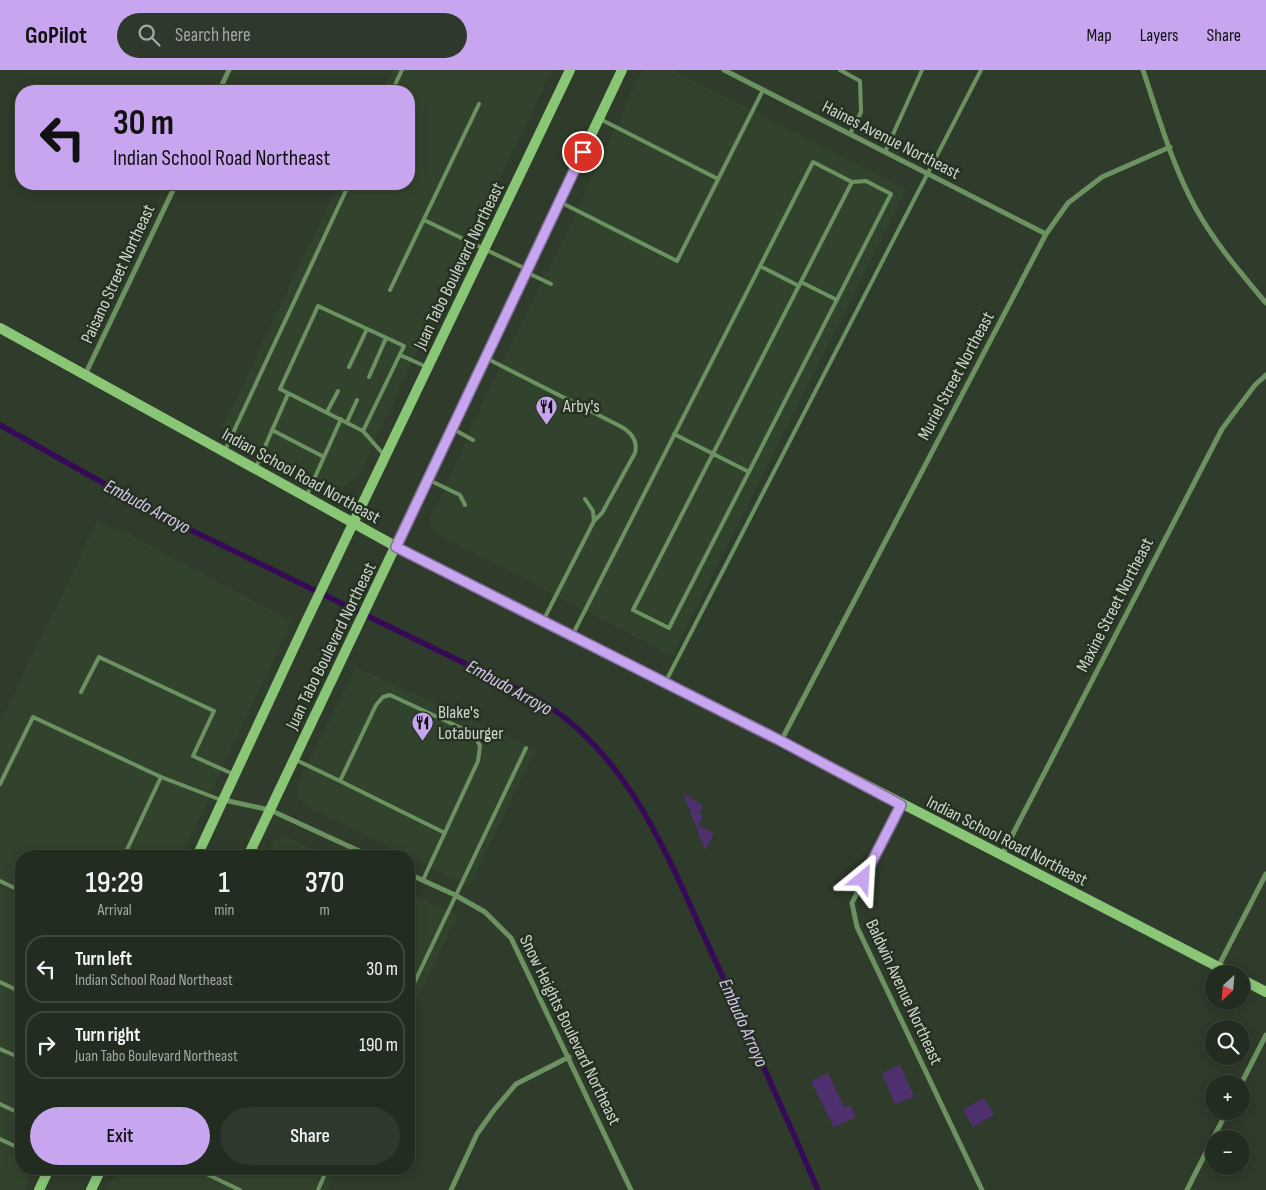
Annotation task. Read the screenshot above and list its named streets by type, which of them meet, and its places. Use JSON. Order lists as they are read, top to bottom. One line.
{"streets":{"main road":["Juan Tabo Boulevard Northeast","Indian School Road Northeast"],"street":["Haines Avenue Northeast","Paisano Street Northeast","Muriel Street Northeast","Maxine Street Northeast","Baldwin Avenue Northeast","Snow Heights Boulevard Northeast"]},"crossings":[["Haines Avenue Northeast","Muriel Street Northeast"],["Juan Tabo Boulevard Northeast","Indian School Road Northeast"],["Paisano Street Northeast","Indian School Road Northeast"],["Muriel Street Northeast","Indian School Road Northeast"],["Indian School Road Northeast","Maxine Street Northeast"],["Indian School Road Northeast","Baldwin Avenue Northeast"]],"water":["Embudo Arroyo"],"places":{"restaurant":["Arby's","Blake's Lotaburger"]},"north":"bottom left","page":{"header":"GoPilot","search":"Search here","nav":["Map","Layers","Share"],"turn":["30 m","Indian School Road Northeast"],"eta":["19:29","Arrival","1","min","370","m"],"list":[{"name":"Turn left","note":"Indian School Road Northeast","value":"30 m"},{"name":"Turn right","note":"Juan Tabo Boulevard Northeast","value":"190 m"}],"map_buttons":["+","−"],"buttons":["Exit","Share"]}}
